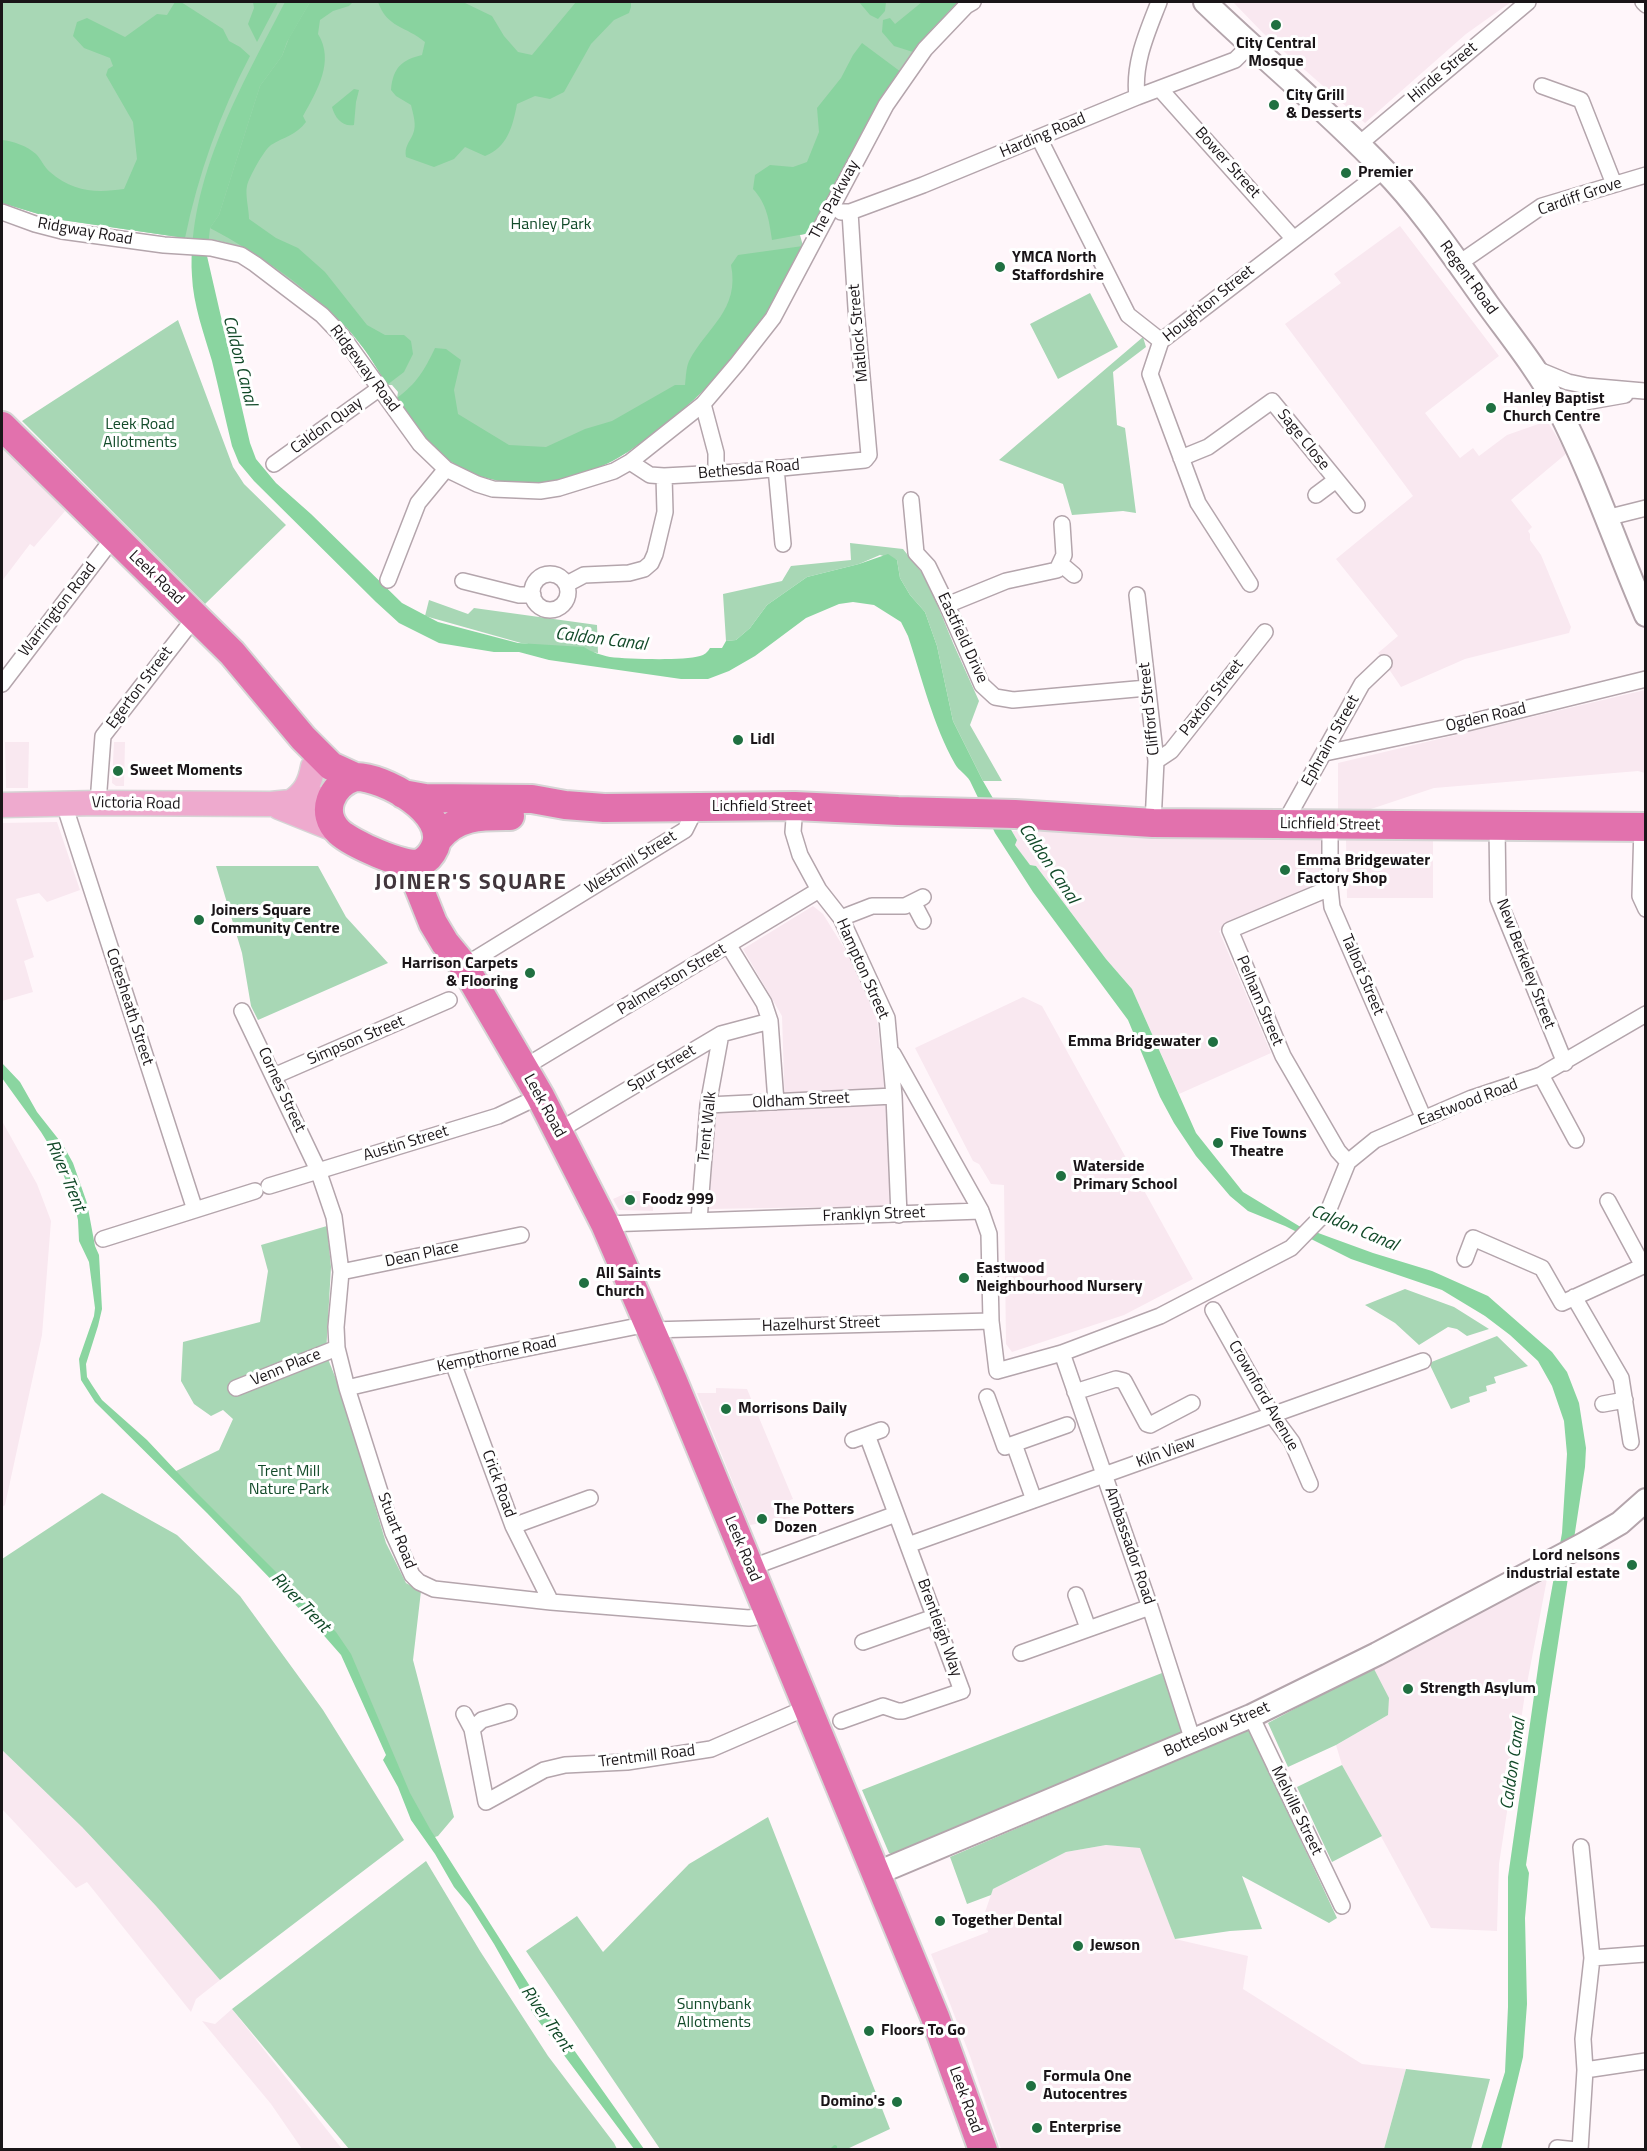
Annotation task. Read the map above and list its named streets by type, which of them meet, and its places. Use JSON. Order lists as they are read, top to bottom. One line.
{"streets":{"highway":["Leek Road","Lichfield Street"],"main road":["Victoria Road"],"street":["Hinde Street","Harding Road","Bower Street","Cardiff Grove","The Parkway","Ridgway Road","Regent Road","Houghton Street","Matlock Street","Ridgeway Road","Caldon Quay","Sage Close","Bethesda Road","Warrington Road","Eastfield Drive","Egerton Street","Paxton Street","Clifford Street","Ogden Road","Ephraim Street","Westmill Street","New Berkeley Street","Hampton Street","Talbot Street","Palmerston Street","Pelham Street","Cotesheath Street","Simpson Street","Spur Street","Cornes Street","Oldham Street","Eastwood Road","Trent Walk","Austin Street","Franklyn Street","Dean Place","Hazelhurst Street","Kempthorne Road","Venn Place","Crownford Avenue","Kiln View","Crick Road","Stuart Road","Ambassador Road","Brentleigh Way","Botteslow Street","Trentmill Road","Melville Street"]},"crossings":[["Hinde Street","Regent Road"],["Harding Road","Bower Street"],["Harding Road","The Parkway"],["Harding Road","Regent Road"],["Harding Road","Matlock Street"],["Bower Street","Houghton Street"],["Cardiff Grove","Regent Road"],["The Parkway","Ridgeway Road"],["The Parkway","Bethesda Road"],["Ridgway Road","Ridgeway Road"],["Regent Road","Houghton Street"],["Houghton Street","Sage Close"],["Matlock Street","Bethesda Road"],["Ridgeway Road","Caldon Quay"],["Leek Road","Warrington Road"],["Leek Road","Egerton Street"],["Leek Road","Victoria Road"],["Leek Road","Lichfield Street"],["Leek Road","Westmill Street"],["Leek Road","Palmerston Street"],["Leek Road","Spur Street"],["Leek Road","Austin Street"],["Leek Road","Franklyn Street"],["Leek Road","Hazelhurst Street"],["Leek Road","Kempthorne Road"],["Leek Road","Stuart Road"],["Leek Road","Botteslow Street"],["Leek Road","Trentmill Road"],["Eastfield Drive","Clifford Street"],["Egerton Street","Victoria Road"],["Paxton Street","Clifford Street"],["Clifford Street","Lichfield Street"],["Ogden Road","Ephraim Street"],["Ephraim Street","Lichfield Street"],["Victoria Road","Cotesheath Street"],["Lichfield Street","Westmill Street"],["Lichfield Street","New Berkeley Street"],["Lichfield Street","Hampton Street"],["Lichfield Street","Talbot Street"],["New Berkeley Street","Eastwood Road"],["Hampton Street","Palmerston Street"],["Hampton Street","Oldham Street"],["Hampton Street","Franklyn Street"],["Talbot Street","Pelham Street"],["Talbot Street","Eastwood Road"],["Pelham Street","Eastwood Road"],["Cotesheath Street","Austin Street"],["Simpson Street","Cornes Street"],["Spur Street","Trent Walk"],["Cornes Street","Austin Street"],["Cornes Street","Stuart Road"],["Oldham Street","Trent Walk"],["Eastwood Road","Ambassador Road"],["Trent Walk","Franklyn Street"],["Austin Street","Stuart Road"],["Dean Place","Stuart Road"],["Hazelhurst Street","Kempthorne Road"],["Kempthorne Road","Crick Road"],["Kempthorne Road","Stuart Road"],["Venn Place","Stuart Road"],["Crownford Avenue","Kiln View"],["Kiln View","Ambassador Road"],["Kiln View","Brentleigh Way"],["Crick Road","Stuart Road"],["Ambassador Road","Botteslow Street"],["Botteslow Street","Melville Street"]],"districts":["JOINER'S SQUARE"],"water":["Caldon Canal","River Trent"],"parks":["Hanley Park","Leek Road Allotments","Trent Mill Nature Park","Sunnybank Allotments"],"places":["City Central Mosque","City Grill & Desserts","Premier","YMCA North Staffordshire","Hanley Baptist Church Centre","Lidl","Sweet Moments","Emma Bridgewater Factory Shop","Joiners Square Community Centre","Harrison Carpets & Flooring","Emma Bridgewater","Five Towns Theatre","Waterside Primary School","Foodz 999","Eastwood Neighbourhood Nursery","All Saints Church","Morrisons Daily","The Potters Dozen","Lord nelsons industrial estate","Strength Asylum","Together Dental","Jewson","Floors To Go","Formula One Autocentres","Domino's","Enterprise"]}
